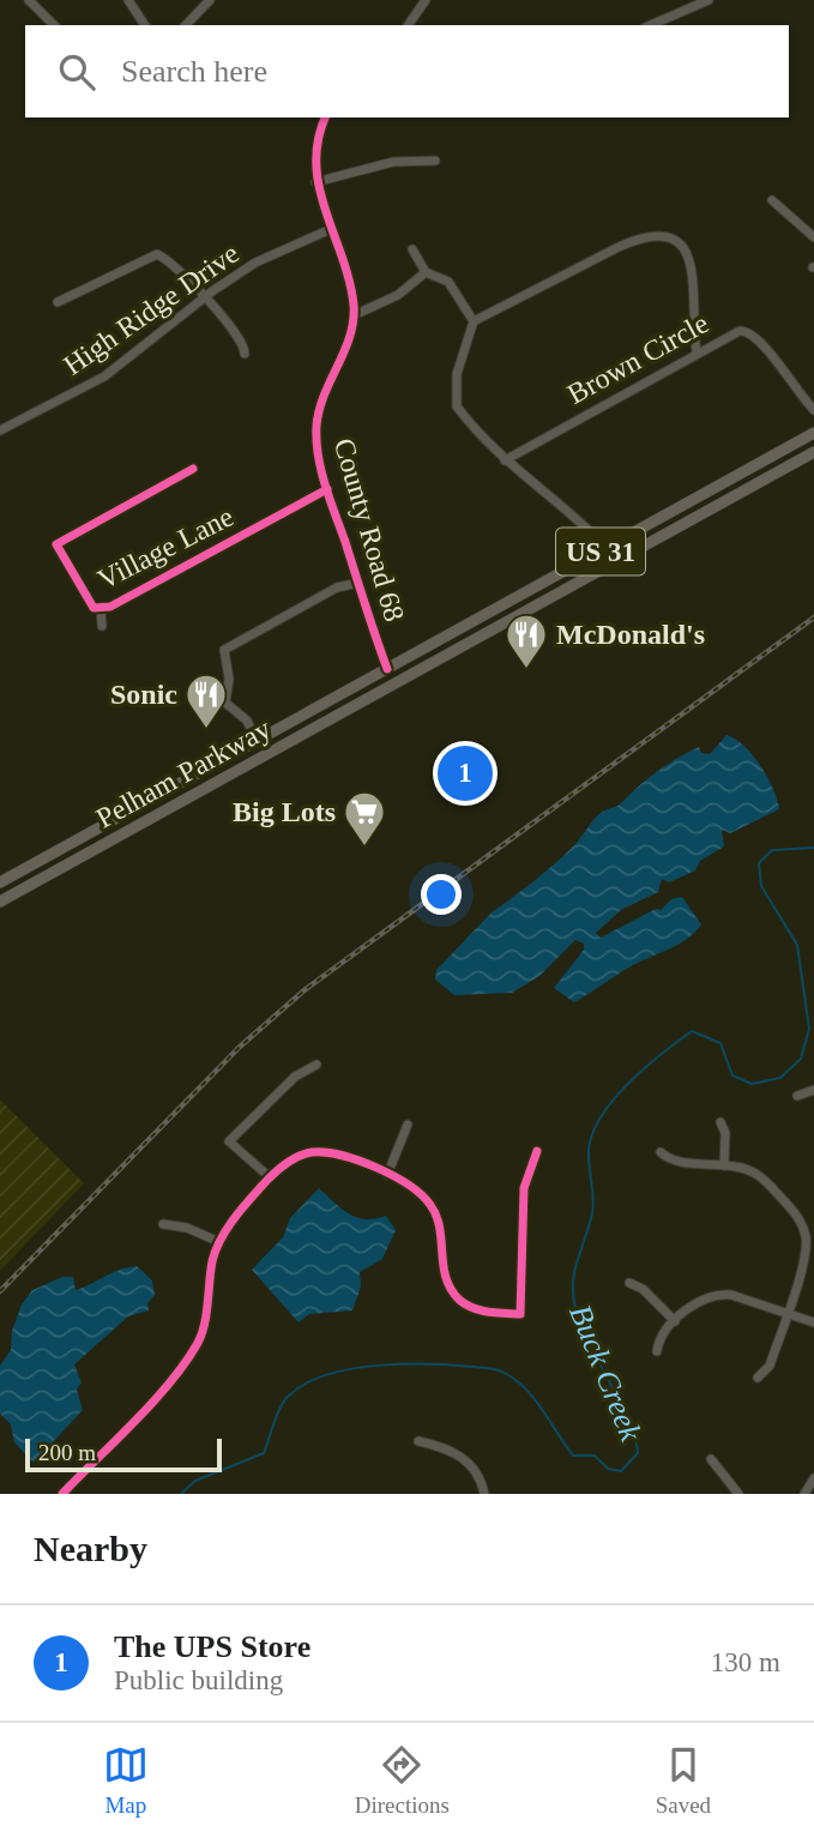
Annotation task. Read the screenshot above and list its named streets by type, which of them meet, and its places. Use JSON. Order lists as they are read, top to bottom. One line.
{"streets":{"main road":["US 31","Pelham Parkway"],"street":["High Ridge Drive","Brown Circle","County Road 68","Village Lane"]},"crossings":[["High Ridge Drive","County Road 68"],["County Road 68","Village Lane"],["County Road 68","US 31"],["County Road 68","Pelham Parkway"],["US 31","Pelham Parkway"]],"water":["Buck Creek"],"places":{"restaurant":["McDonald's","Sonic"],"supermarket":["Big Lots"]},"scale_bar":"200 m","page":{"search":"Search here","pins":"1","scale":"200 m","heading":"Nearby","list":[{"mark":"1","name":"The UPS Store","note":"Public building","value":"130 m"}],"nav":["Map","Directions","Saved"]}}
